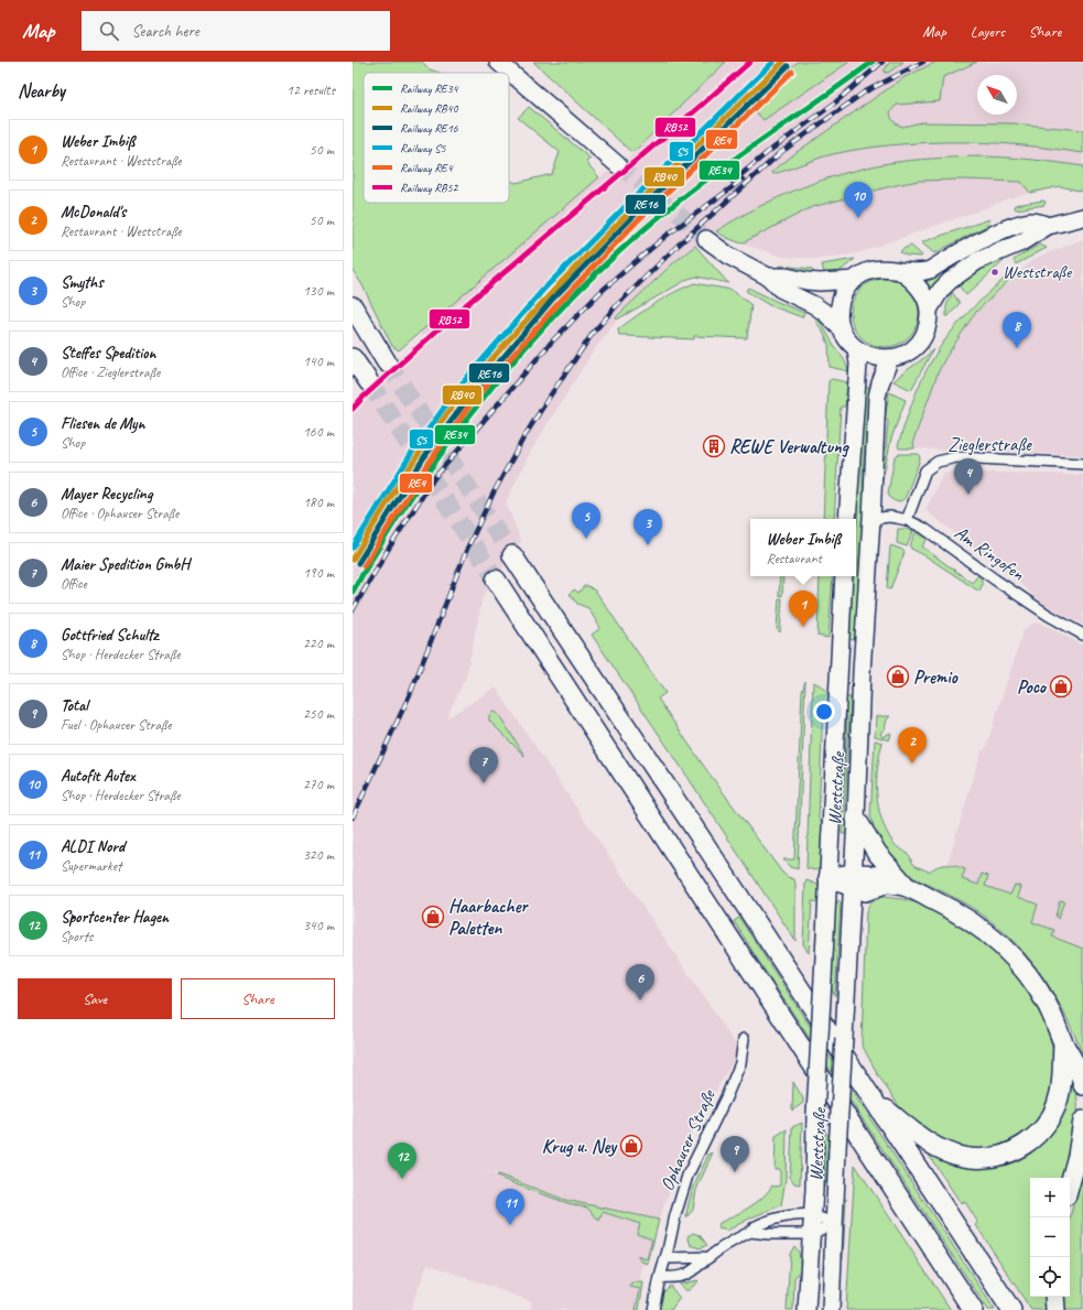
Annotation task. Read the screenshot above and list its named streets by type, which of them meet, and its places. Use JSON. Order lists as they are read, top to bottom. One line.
{"streets":{"main road":["Weststraße"],"street":["Zieglerstraße","Am Ringofen","Ophauser Straße"]},"crossings":[["Zieglerstraße","Am Ringofen"],["Am Ringofen","Weststraße"]],"places":{"other":["Weststraße"],"building":["REWE Verwaltung"],"shop":["Premio","Poco","Haarbacher Paletten","Krug u. Ney"]},"lines":["rail line RE34","rail line RB40","rail line S5","rail line RB52","rail line RE16","rail line RE4"],"legend":["Railway RE34","Railway RB40","Railway RE16","Railway S5","Railway RE4","Railway RB52"],"north":"top left","page":{"header":"Map","search":"Search here","nav":["Map","Layers","Share"],"heading":["Nearby","12 results"],"list":[{"mark":"1","name":"Weber Imbiß","note":"Restaurant · Weststraße","value":"50 m"},{"mark":"2","name":"McDonald's","note":"Restaurant · Weststraße","value":"50 m"},{"mark":"3","name":"Smyths","note":"Shop","value":"130 m"},{"mark":"4","name":"Steffes Spedition","note":"Office · Zieglerstraße","value":"140 m"},{"mark":"5","name":"Fliesen de Myn","note":"Shop","value":"160 m"},{"mark":"6","name":"Mayer Recycling","note":"Office · Ophauser Straße","value":"180 m"},{"mark":"7","name":"Maier Spedition GmbH","note":"Office","value":"190 m"},{"mark":"8","name":"Gottfried Schultz","note":"Shop · Herdecker Straße","value":"220 m"},{"mark":"9","name":"Total","note":"Fuel · Ophauser Straße","value":"250 m"},{"mark":"10","name":"Autofit Autex","note":"Shop · Herdecker Straße","value":"270 m"},{"mark":"11","name":"ALDI Nord","note":"Supermarket","value":"320 m"},{"mark":"12","name":"Sportcenter Hagen","note":"Sports","value":"340 m"}],"pins":["10","8","4","5","3","1","2","7","6","9","12","11"],"popup":["Weber Imbiß","Restaurant"],"buttons":["Save","Share"],"map_buttons":["+","−"]}}
